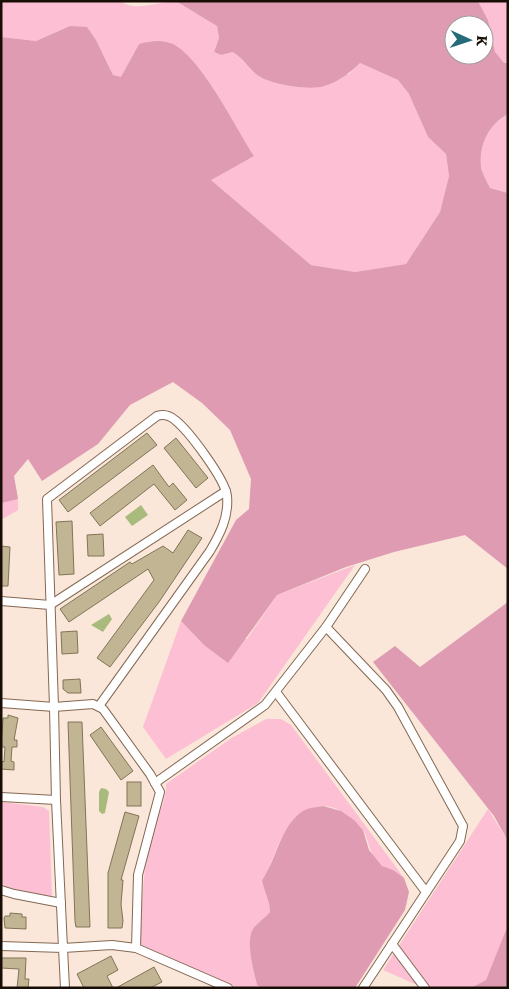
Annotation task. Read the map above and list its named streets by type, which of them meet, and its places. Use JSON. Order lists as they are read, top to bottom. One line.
{"north":"right"}
